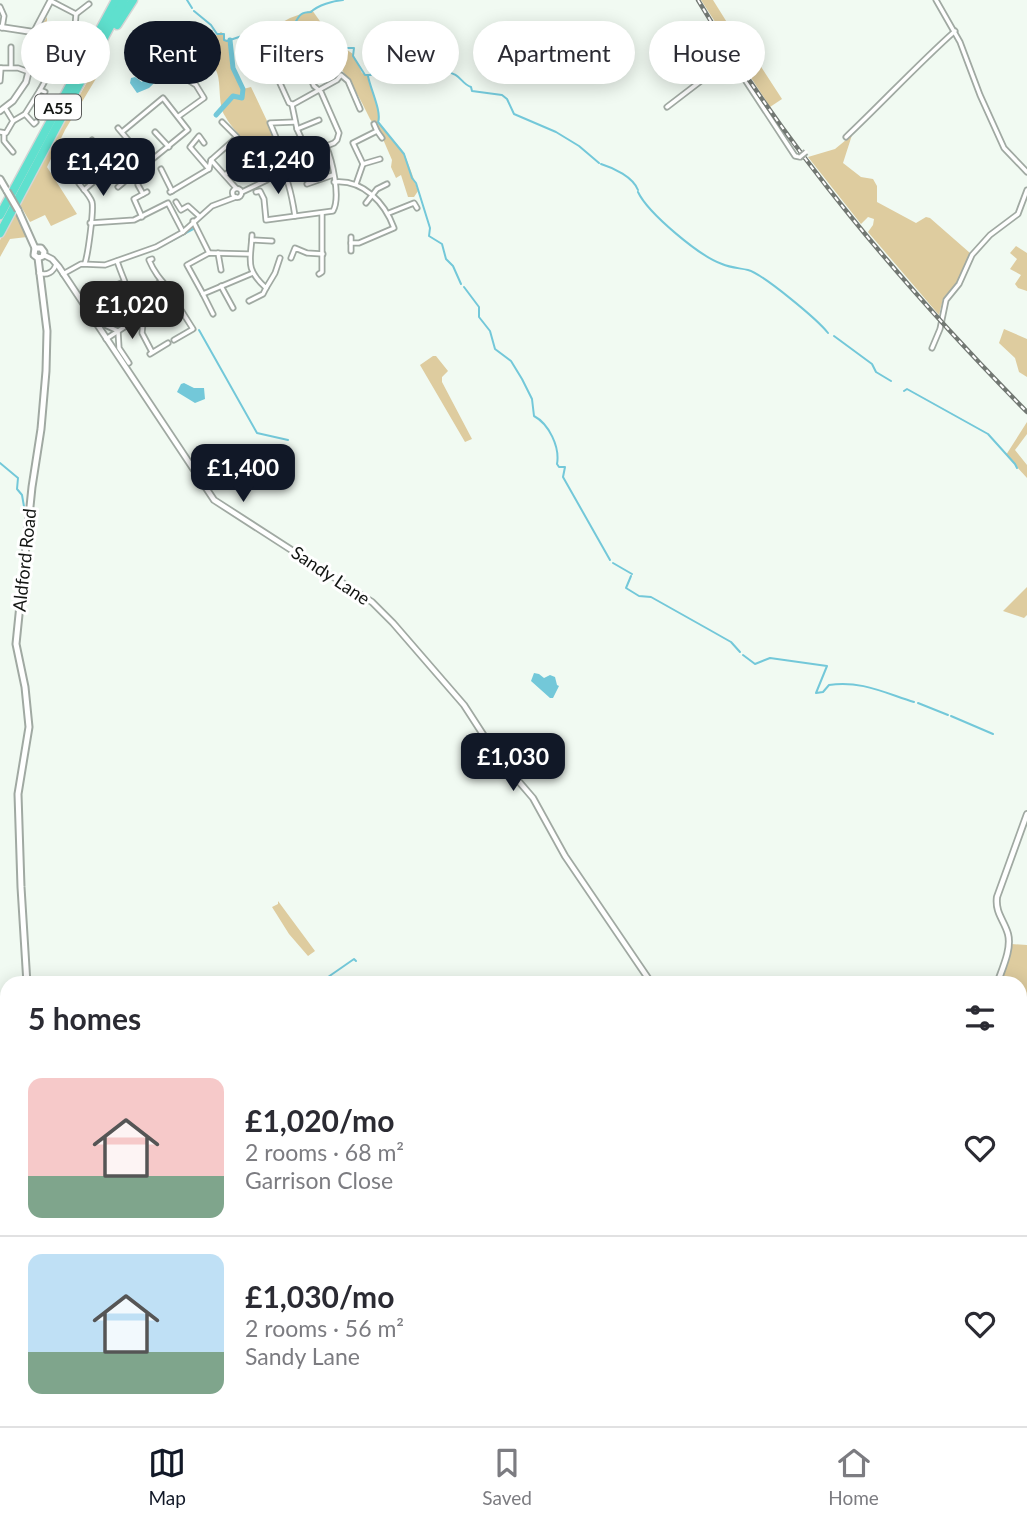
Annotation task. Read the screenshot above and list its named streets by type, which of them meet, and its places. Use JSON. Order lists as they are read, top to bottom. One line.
{"streets":{"highway":["A55"],"main road":["Aldford Road"],"street":["Sandy Lane"]},"crossings":[["Aldford Road","Sandy Lane"]],"page":{"chip":["Buy","Rent","Filters","New","Apartment","House"],"price":["£1,240","£1,420","£1,020","£1,400","£1,030"],"heading":"5 homes","list":[{"name":"£1,020/mo","note":"2 rooms · 68 m² · Garrison Close"},{"name":"£1,030/mo","note":"2 rooms · 56 m² · Sandy Lane"}],"tabs":["Map","Saved","Home"]}}
